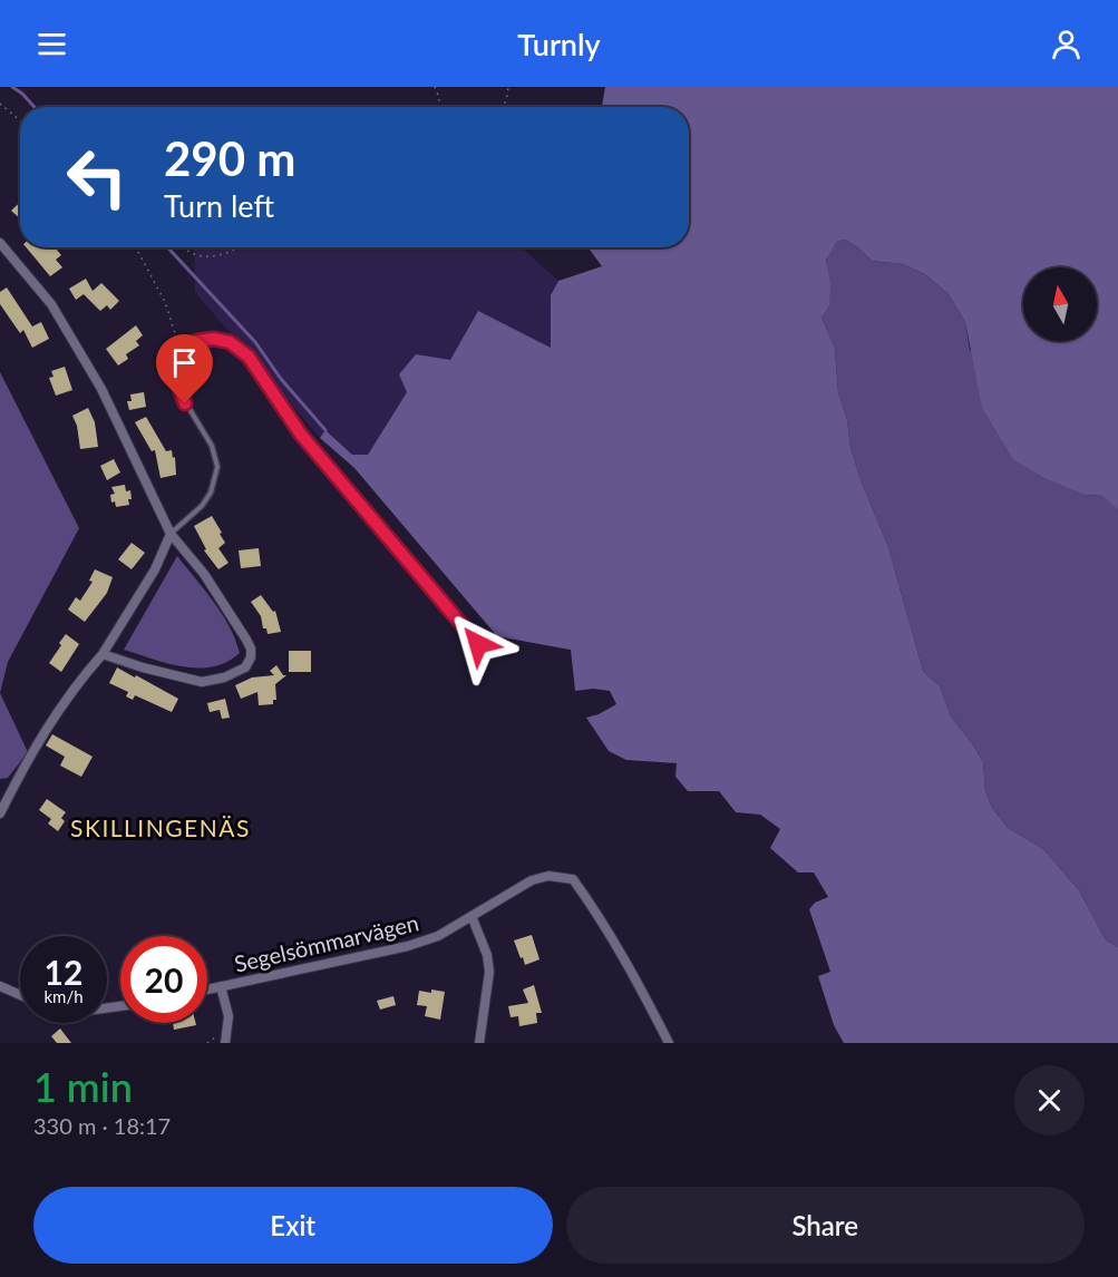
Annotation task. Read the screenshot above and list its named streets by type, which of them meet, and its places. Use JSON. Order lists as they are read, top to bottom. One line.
{"streets":{"street":["Segelsömmarvägen"]},"districts":["SKILLINGENÄS"],"north":"top","page":{"header":"Turnly","turn":["290 m","Turn left"],"speed":"12 km/h","limit":"20","heading":["1 min","330 m · 18:17"],"buttons":["Exit","Share"]}}
